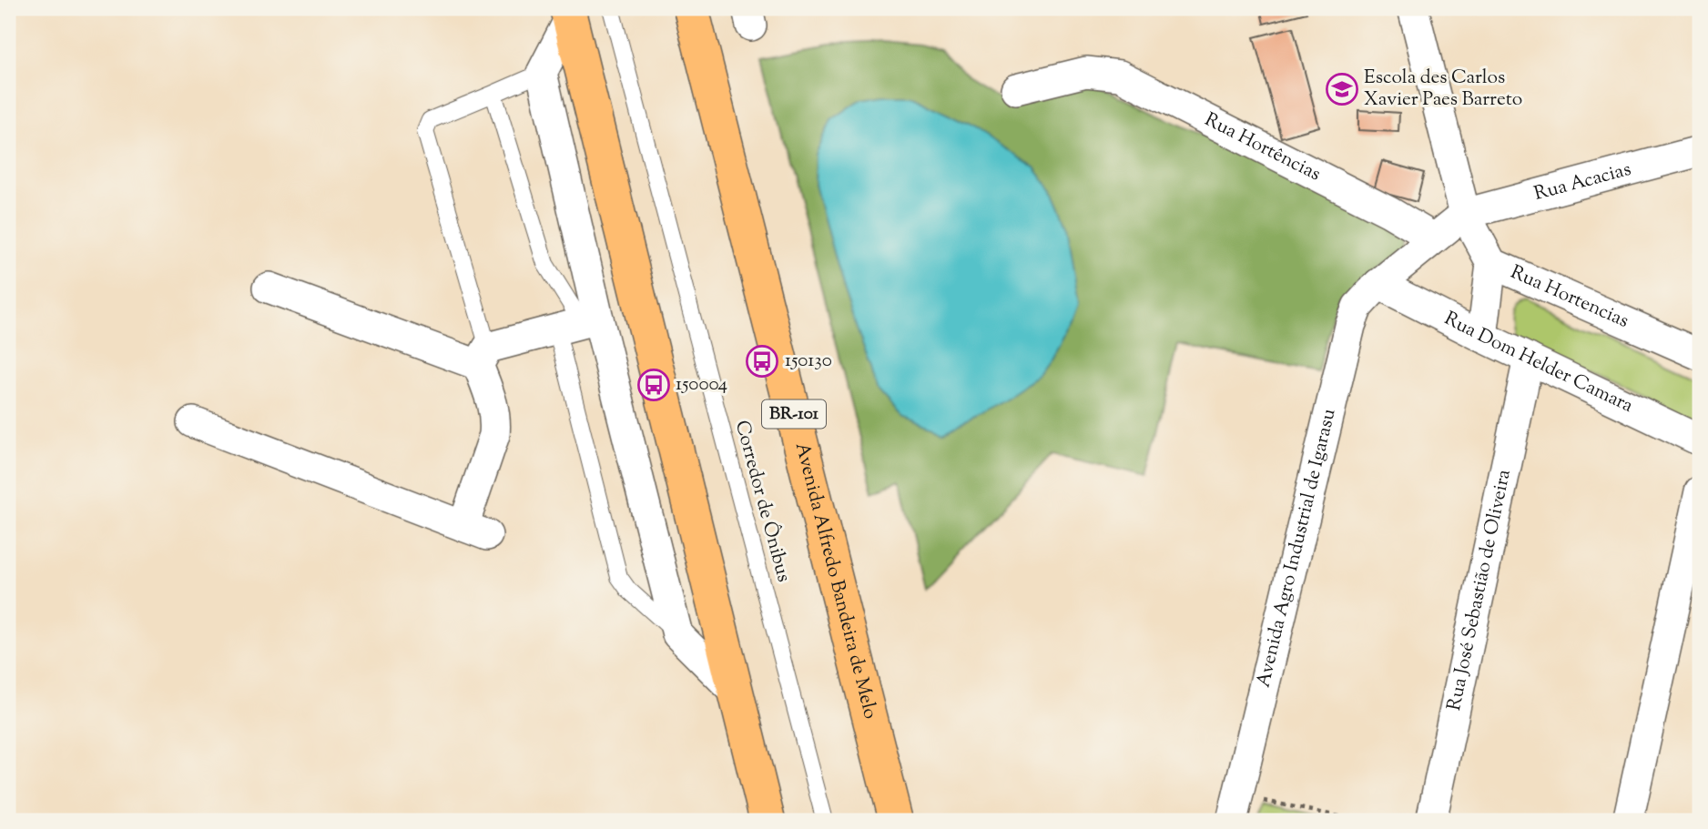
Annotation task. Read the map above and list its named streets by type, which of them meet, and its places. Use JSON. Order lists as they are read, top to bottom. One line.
{"streets":{"highway":["BR-101","Avenida Alfredo Bandeira de Melo"],"street":["Rua Hortências","Rua Acacias","Rua Hortencias","Rua Dom Helder Camara","Avenida Agro Industrial de Igarasu","Rua José Sebastião de Oliveira"],"lane":["Corredor de Ônibus"]},"crossings":[["Rua Hortências","Avenida Agro Industrial de Igarasu"],["Rua Acacias","Rua Hortencias"],["Rua Acacias","Avenida Agro Industrial de Igarasu"],["Rua Hortencias","Avenida Agro Industrial de Igarasu"],["Rua Dom Helder Camara","Avenida Agro Industrial de Igarasu"],["Rua Dom Helder Camara","Rua José Sebastião de Oliveira"]],"places":{"school or university":["Escola des Carlos Xavier Paes Barreto"],"bus stop":["150130","150004"]}}
